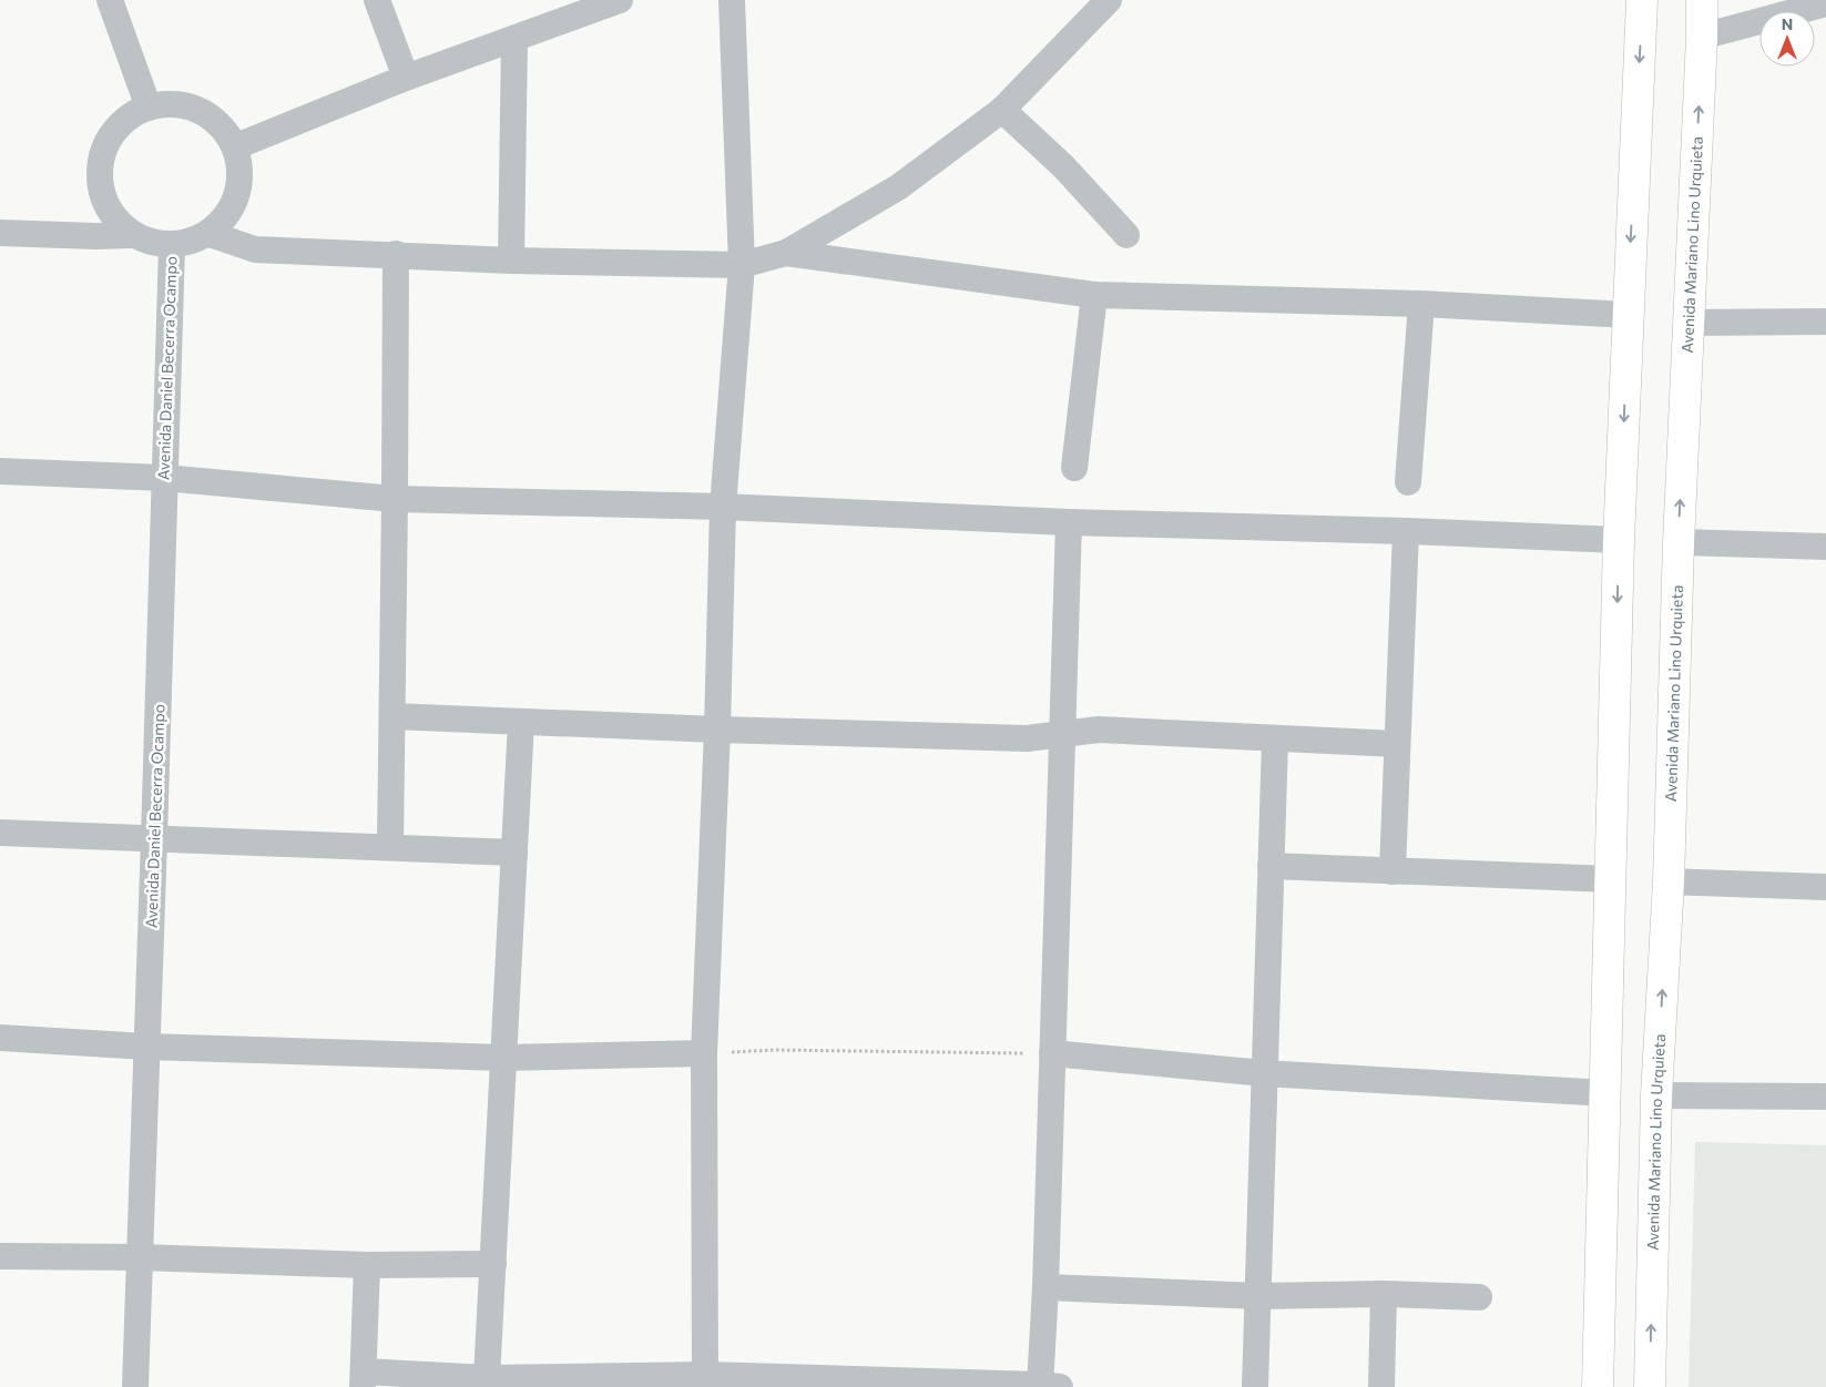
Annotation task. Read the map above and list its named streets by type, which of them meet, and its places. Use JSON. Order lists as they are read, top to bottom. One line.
{"streets":{"main road":["Avenida Mariano Lino Urquieta"],"street":["Avenida Daniel Becerra Ocampo"]},"north":"top"}
